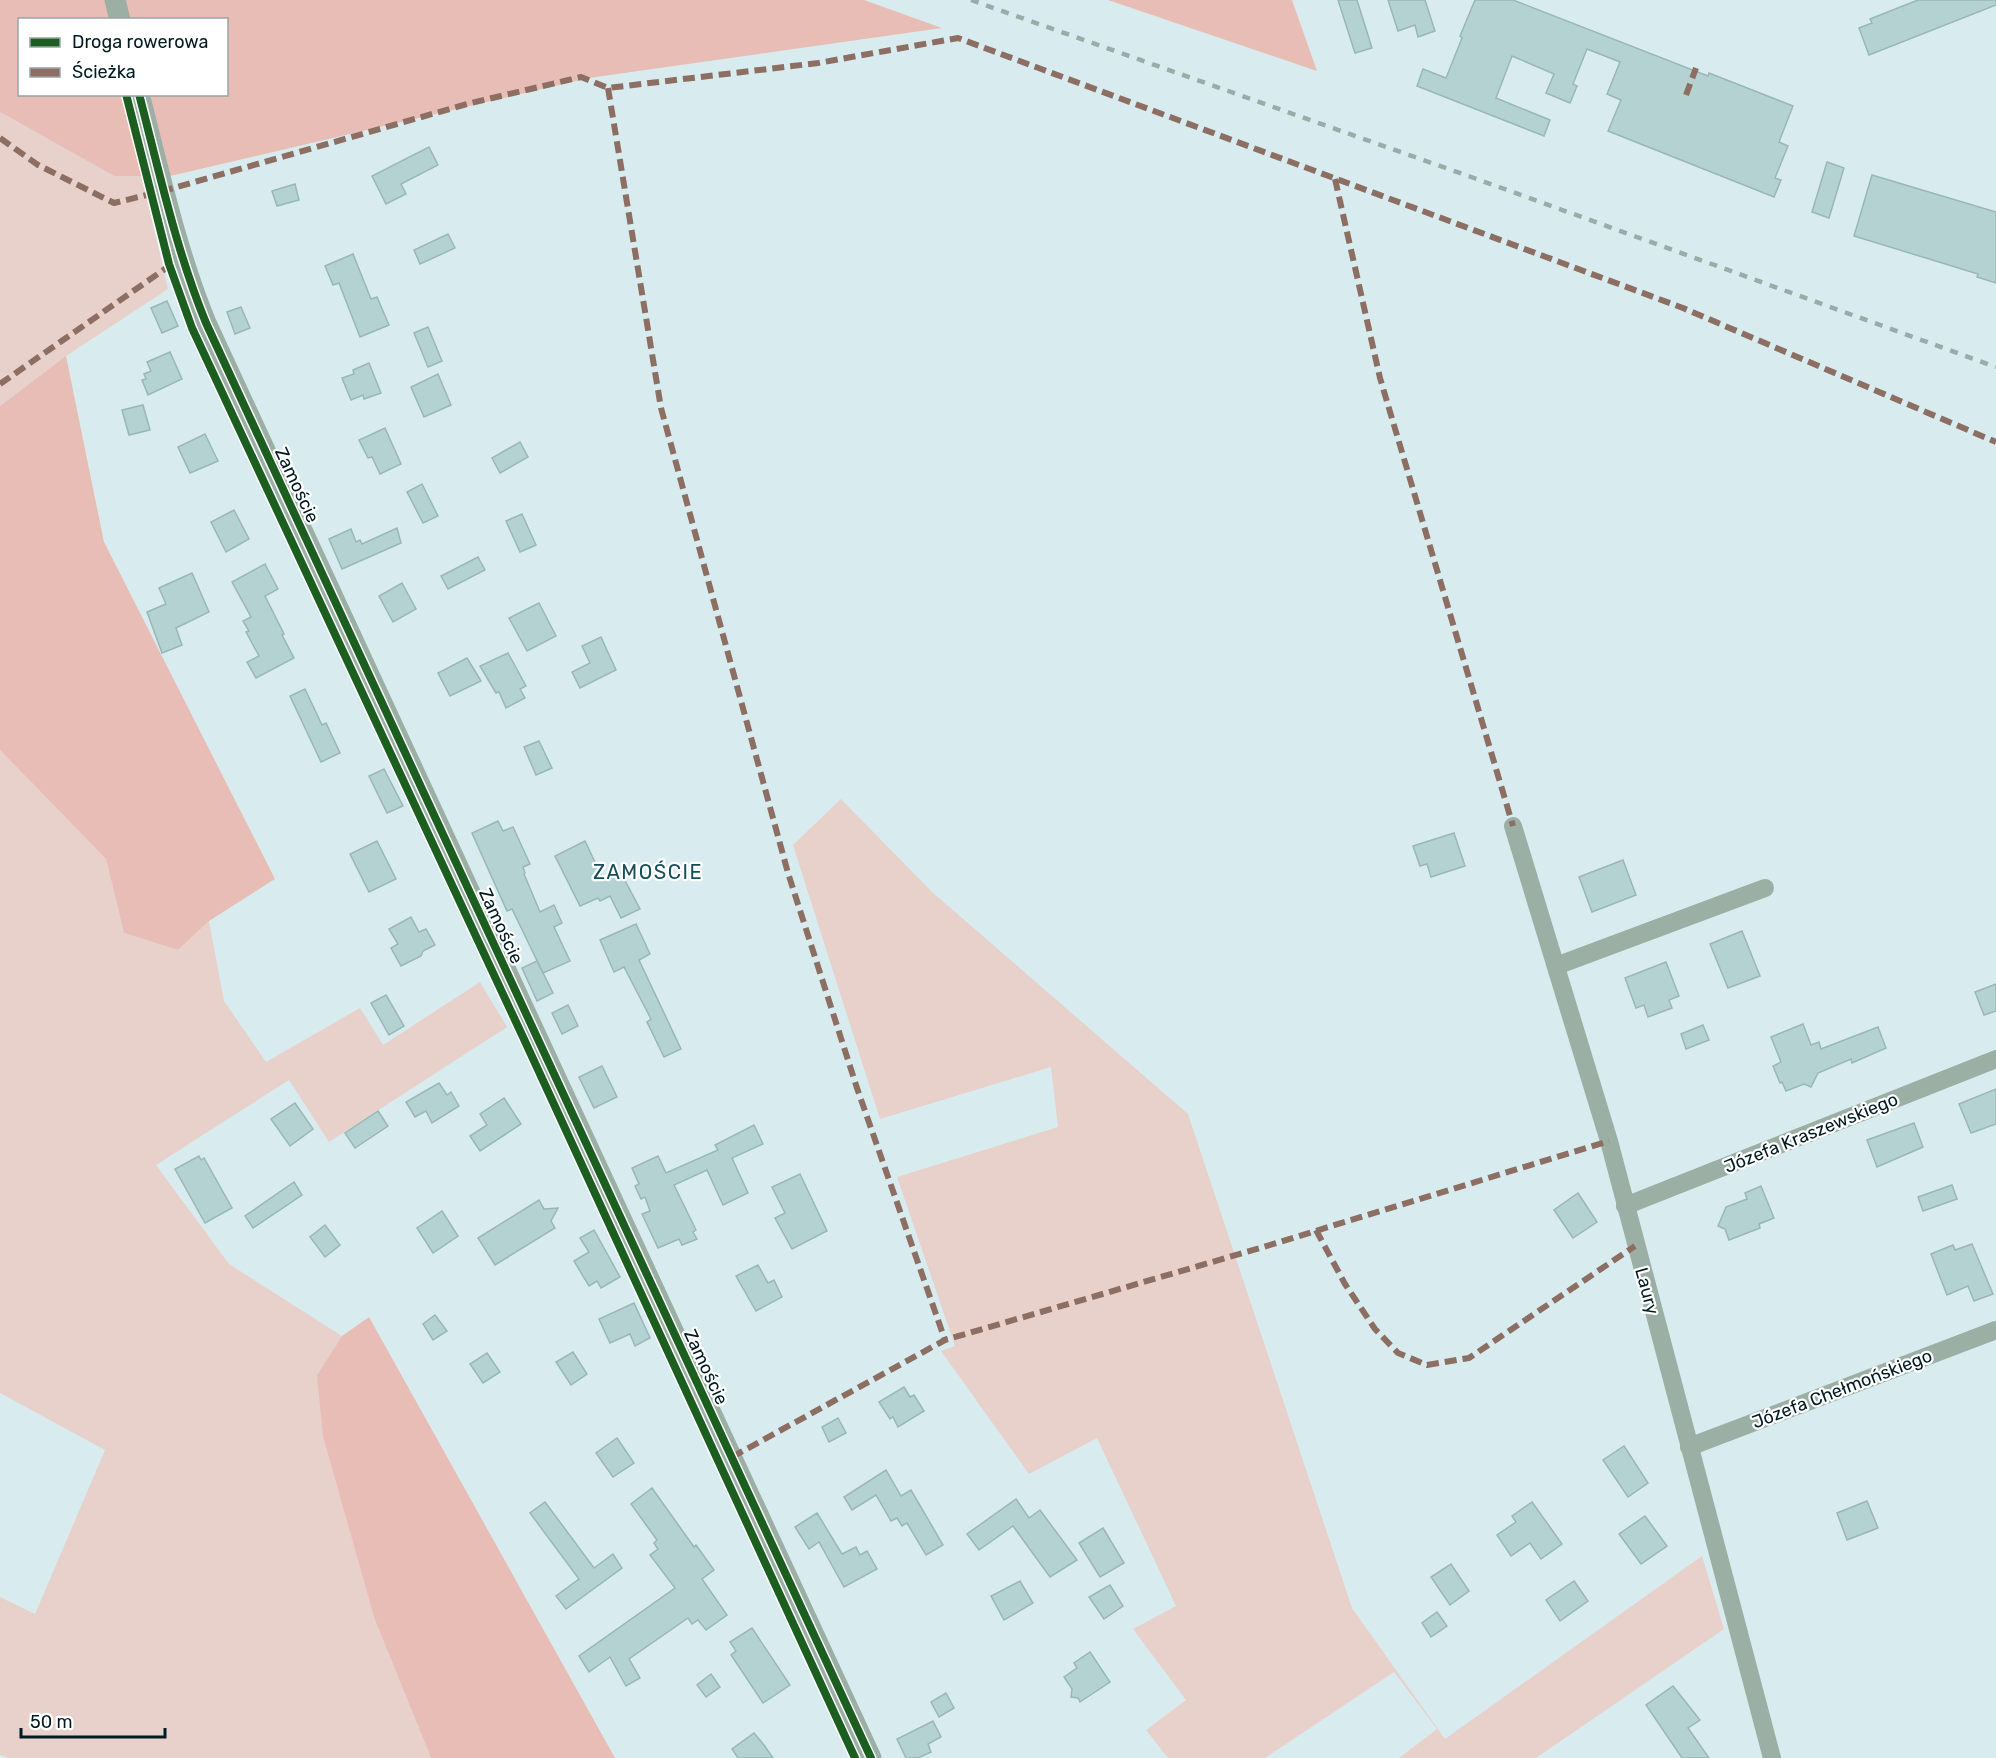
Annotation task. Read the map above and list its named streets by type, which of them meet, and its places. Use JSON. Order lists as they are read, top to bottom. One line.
{"streets":{"street":["Zamoście","Józefa Kraszewskiego","Laury","Józefa Chełmońskiego"]},"crossings":[["Józefa Kraszewskiego","Laury"],["Laury","Józefa Chełmońskiego"]],"districts":["ZAMOŚCIE"],"legend":["Droga rowerowa","Ścieżka"],"scale_bar":"50 m"}
